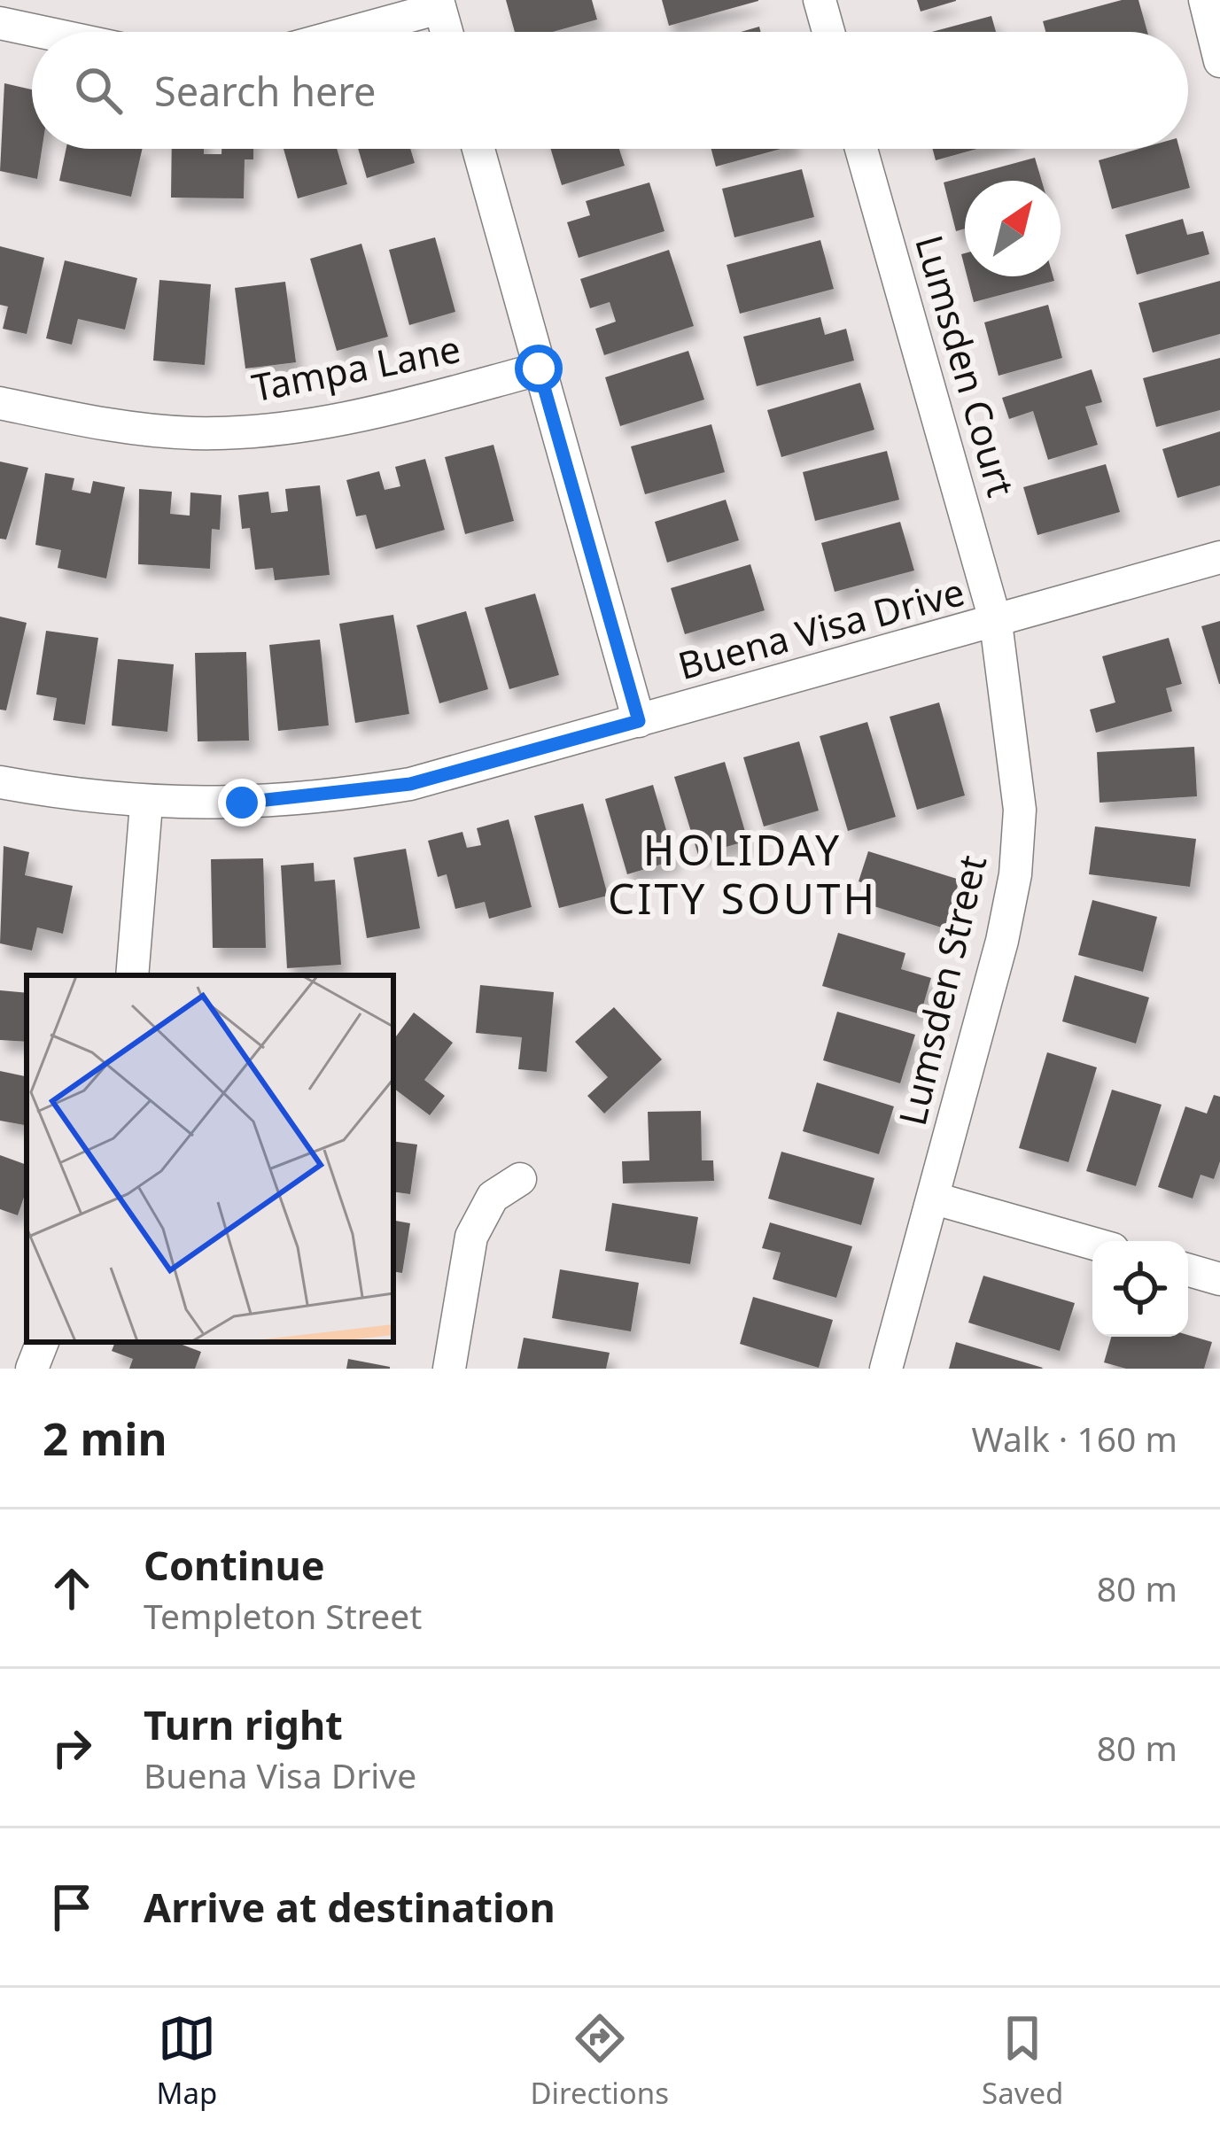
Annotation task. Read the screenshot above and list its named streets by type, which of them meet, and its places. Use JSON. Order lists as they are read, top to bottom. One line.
{"streets":{"street":["Lumsden Court","Tampa Lane","Buena Visa Drive","Lumsden Street"]},"crossings":[["Lumsden Court","Buena Visa Drive"],["Lumsden Court","Lumsden Street"],["Buena Visa Drive","Lumsden Street"]],"districts":["HOLIDAY CITY SOUTH"],"north":"top right","page":{"search":"Search here","heading":["2 min","Walk · 160 m"],"list":[["Continue","Templeton Street","80 m"],["Turn right","Buena Visa Drive","80 m"],"Arrive at destination"],"nav":["Map","Directions","Saved"]}}
